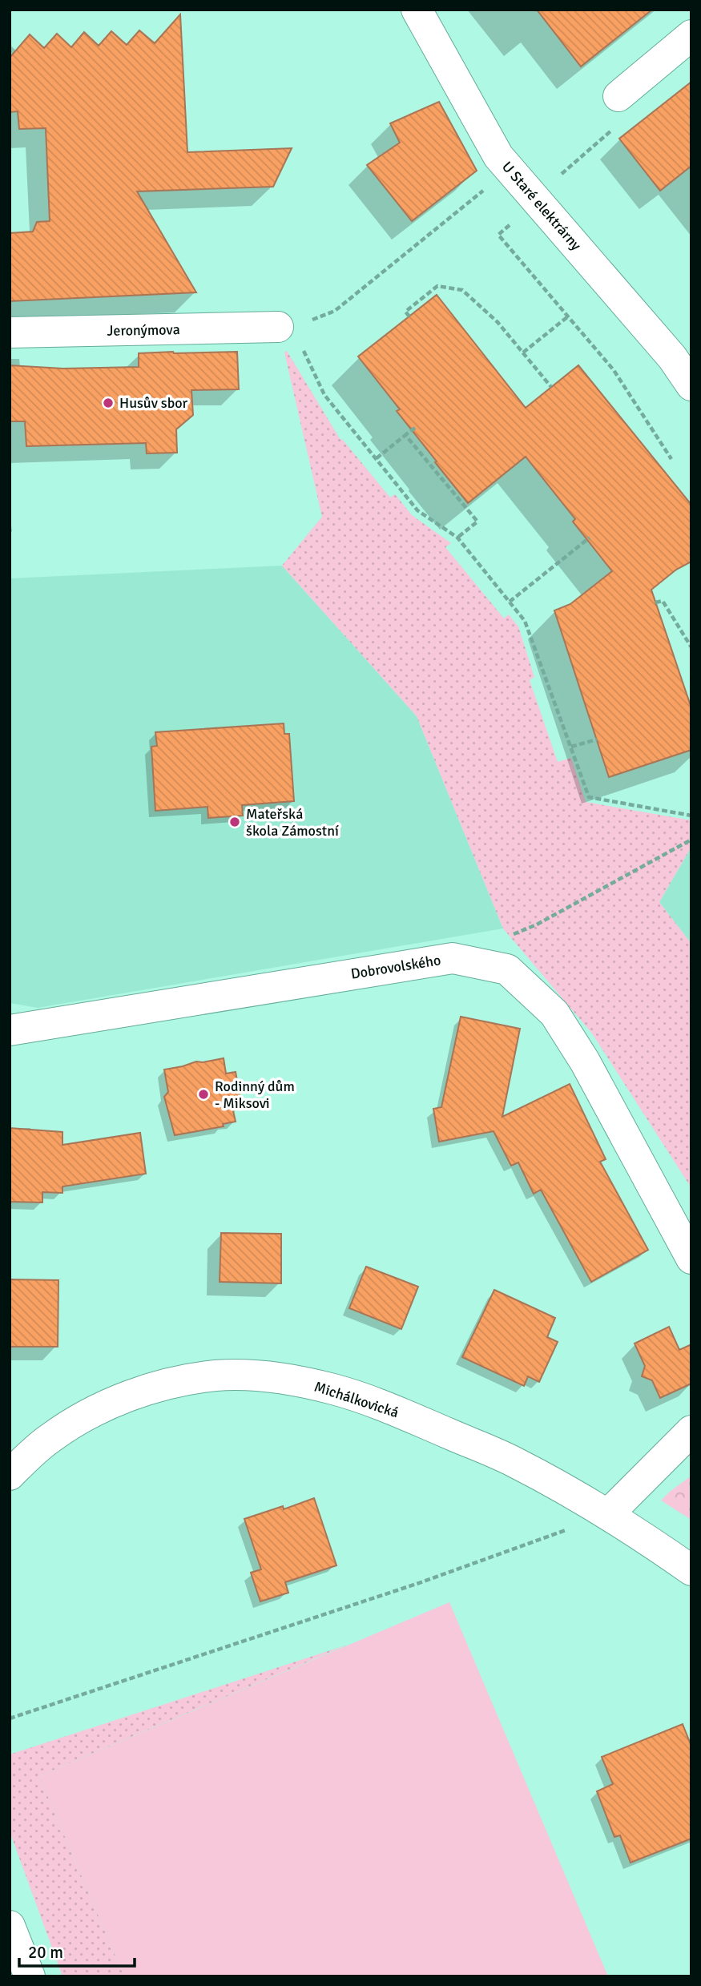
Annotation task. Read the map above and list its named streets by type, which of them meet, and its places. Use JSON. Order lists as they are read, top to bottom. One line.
{"streets":{"street":["U Staré elektrárny","Jeronýmova","Dobrovolského","Michálkovická"]},"places":["Husův sbor","Mateřská škola Zámostní","Rodinný dům - Miksovi"],"scale_bar":"20 m"}
